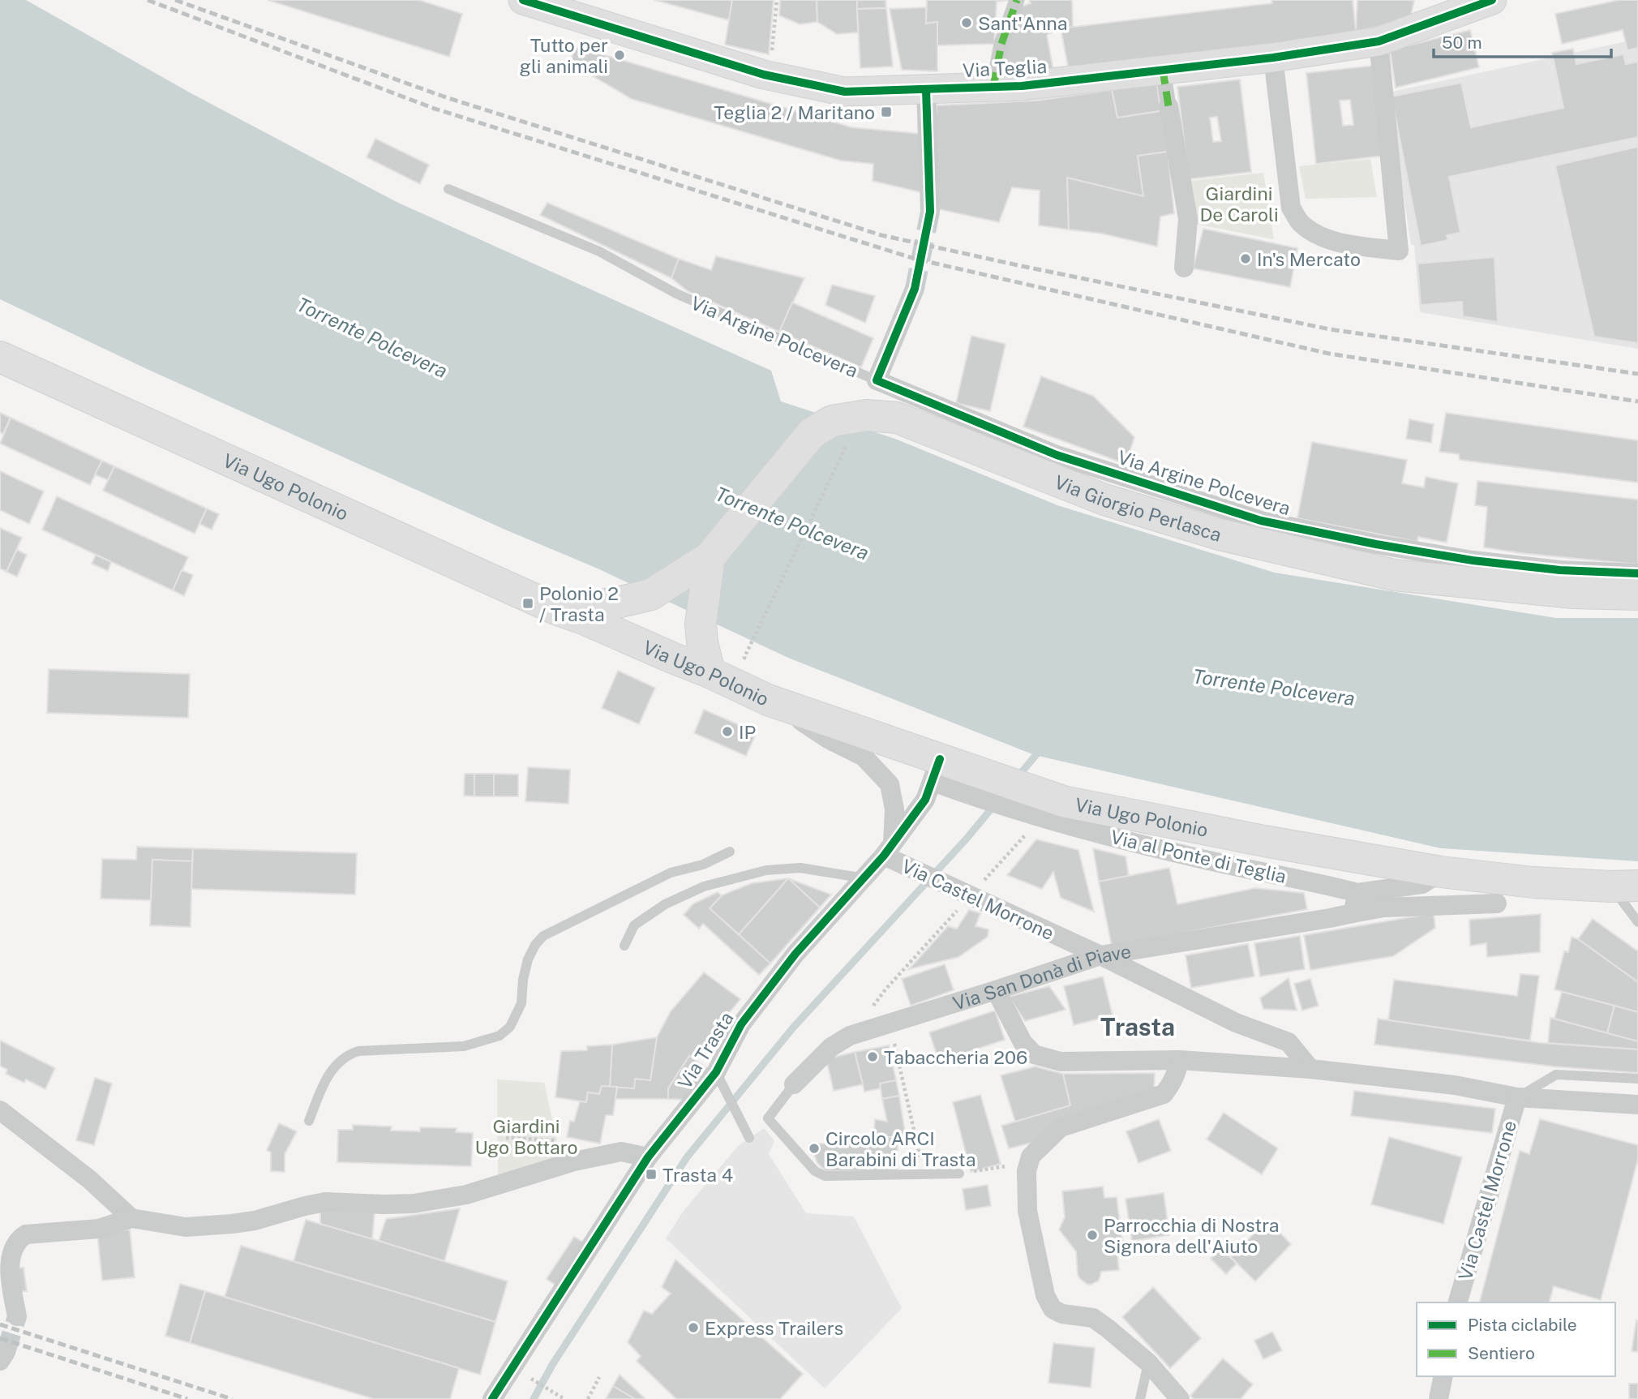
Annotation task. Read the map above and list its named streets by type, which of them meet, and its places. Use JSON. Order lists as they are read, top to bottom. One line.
{"streets":{"main road":["Via Teglia","Via Ugo Polonio","Via Giorgio Perlasca"],"street":["Via Argine Polcevera","Via al Ponte di Teglia","Via Castel Morrone","Via San Donà di Piave","Via Trasta"]},"crossings":[["Via Ugo Polonio","Via Giorgio Perlasca"],["Via Ugo Polonio","Via al Ponte di Teglia"],["Via Ugo Polonio","Via Trasta"],["Via Castel Morrone","Via San Donà di Piave"],["Via Castel Morrone","Via Trasta"]],"districts":["Trasta"],"water":["Torrente Polcevera"],"parks":["Giardini De Caroli","Giardini Ugo Bottaro"],"places":{"other":["Sant'Anna","Tutto per gli animali","In's Mercato","IP","Tabaccheria 206","Circolo ARCI Barabini di Trasta","Parrocchia di Nostra Signora dell'Aiuto","Express Trailers"],"transit":["Teglia 2 / Maritano","Polonio 2 / Trasta","Trasta 4"]},"legend":["Pista ciclabile","Sentiero"],"scale_bar":"50 m"}
